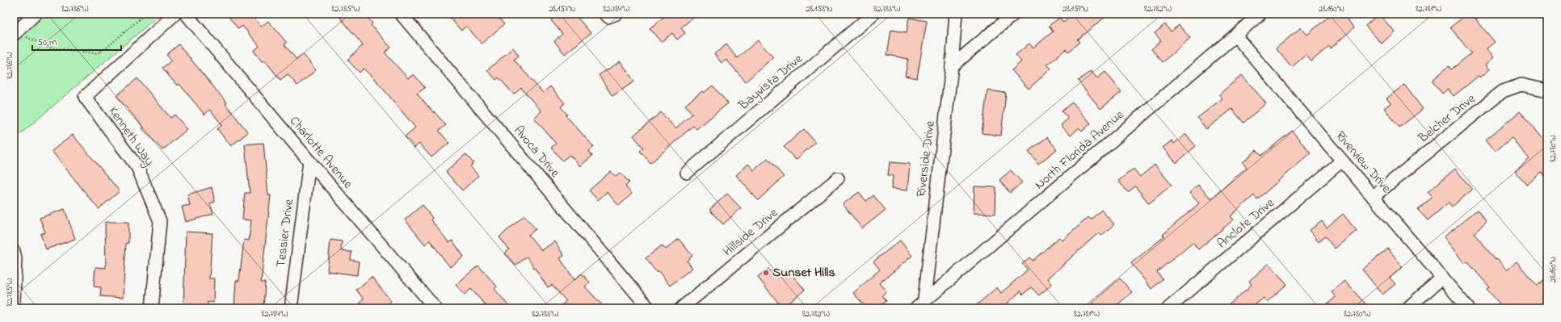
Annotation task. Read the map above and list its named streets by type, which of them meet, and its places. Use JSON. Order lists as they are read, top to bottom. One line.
{"streets":{"street":["Bayvista Drive","Belcher Drive","Kenneth Way","North Florida Avenue","Avoca Drive","Charlotte Avenue","Riverside Drive","Riverview Drive","Anclote Drive","Hillside Drive","Tessier Drive"]},"crossings":[["Belcher Drive","Riverview Drive"],["North Florida Avenue","Riverside Drive"],["North Florida Avenue","Riverview Drive"],["Charlotte Avenue","Tessier Drive"],["Riverview Drive","Anclote Drive"]],"places":["Sunset Hills"],"scale_bar":"50 m","coordinates":["82.786°W","82.785°W","28.157°N","82.784°W","28.158°N","82.783°W","28.159°N","82.782°W","28.160°N","82.781°W","82.780°W"]}
